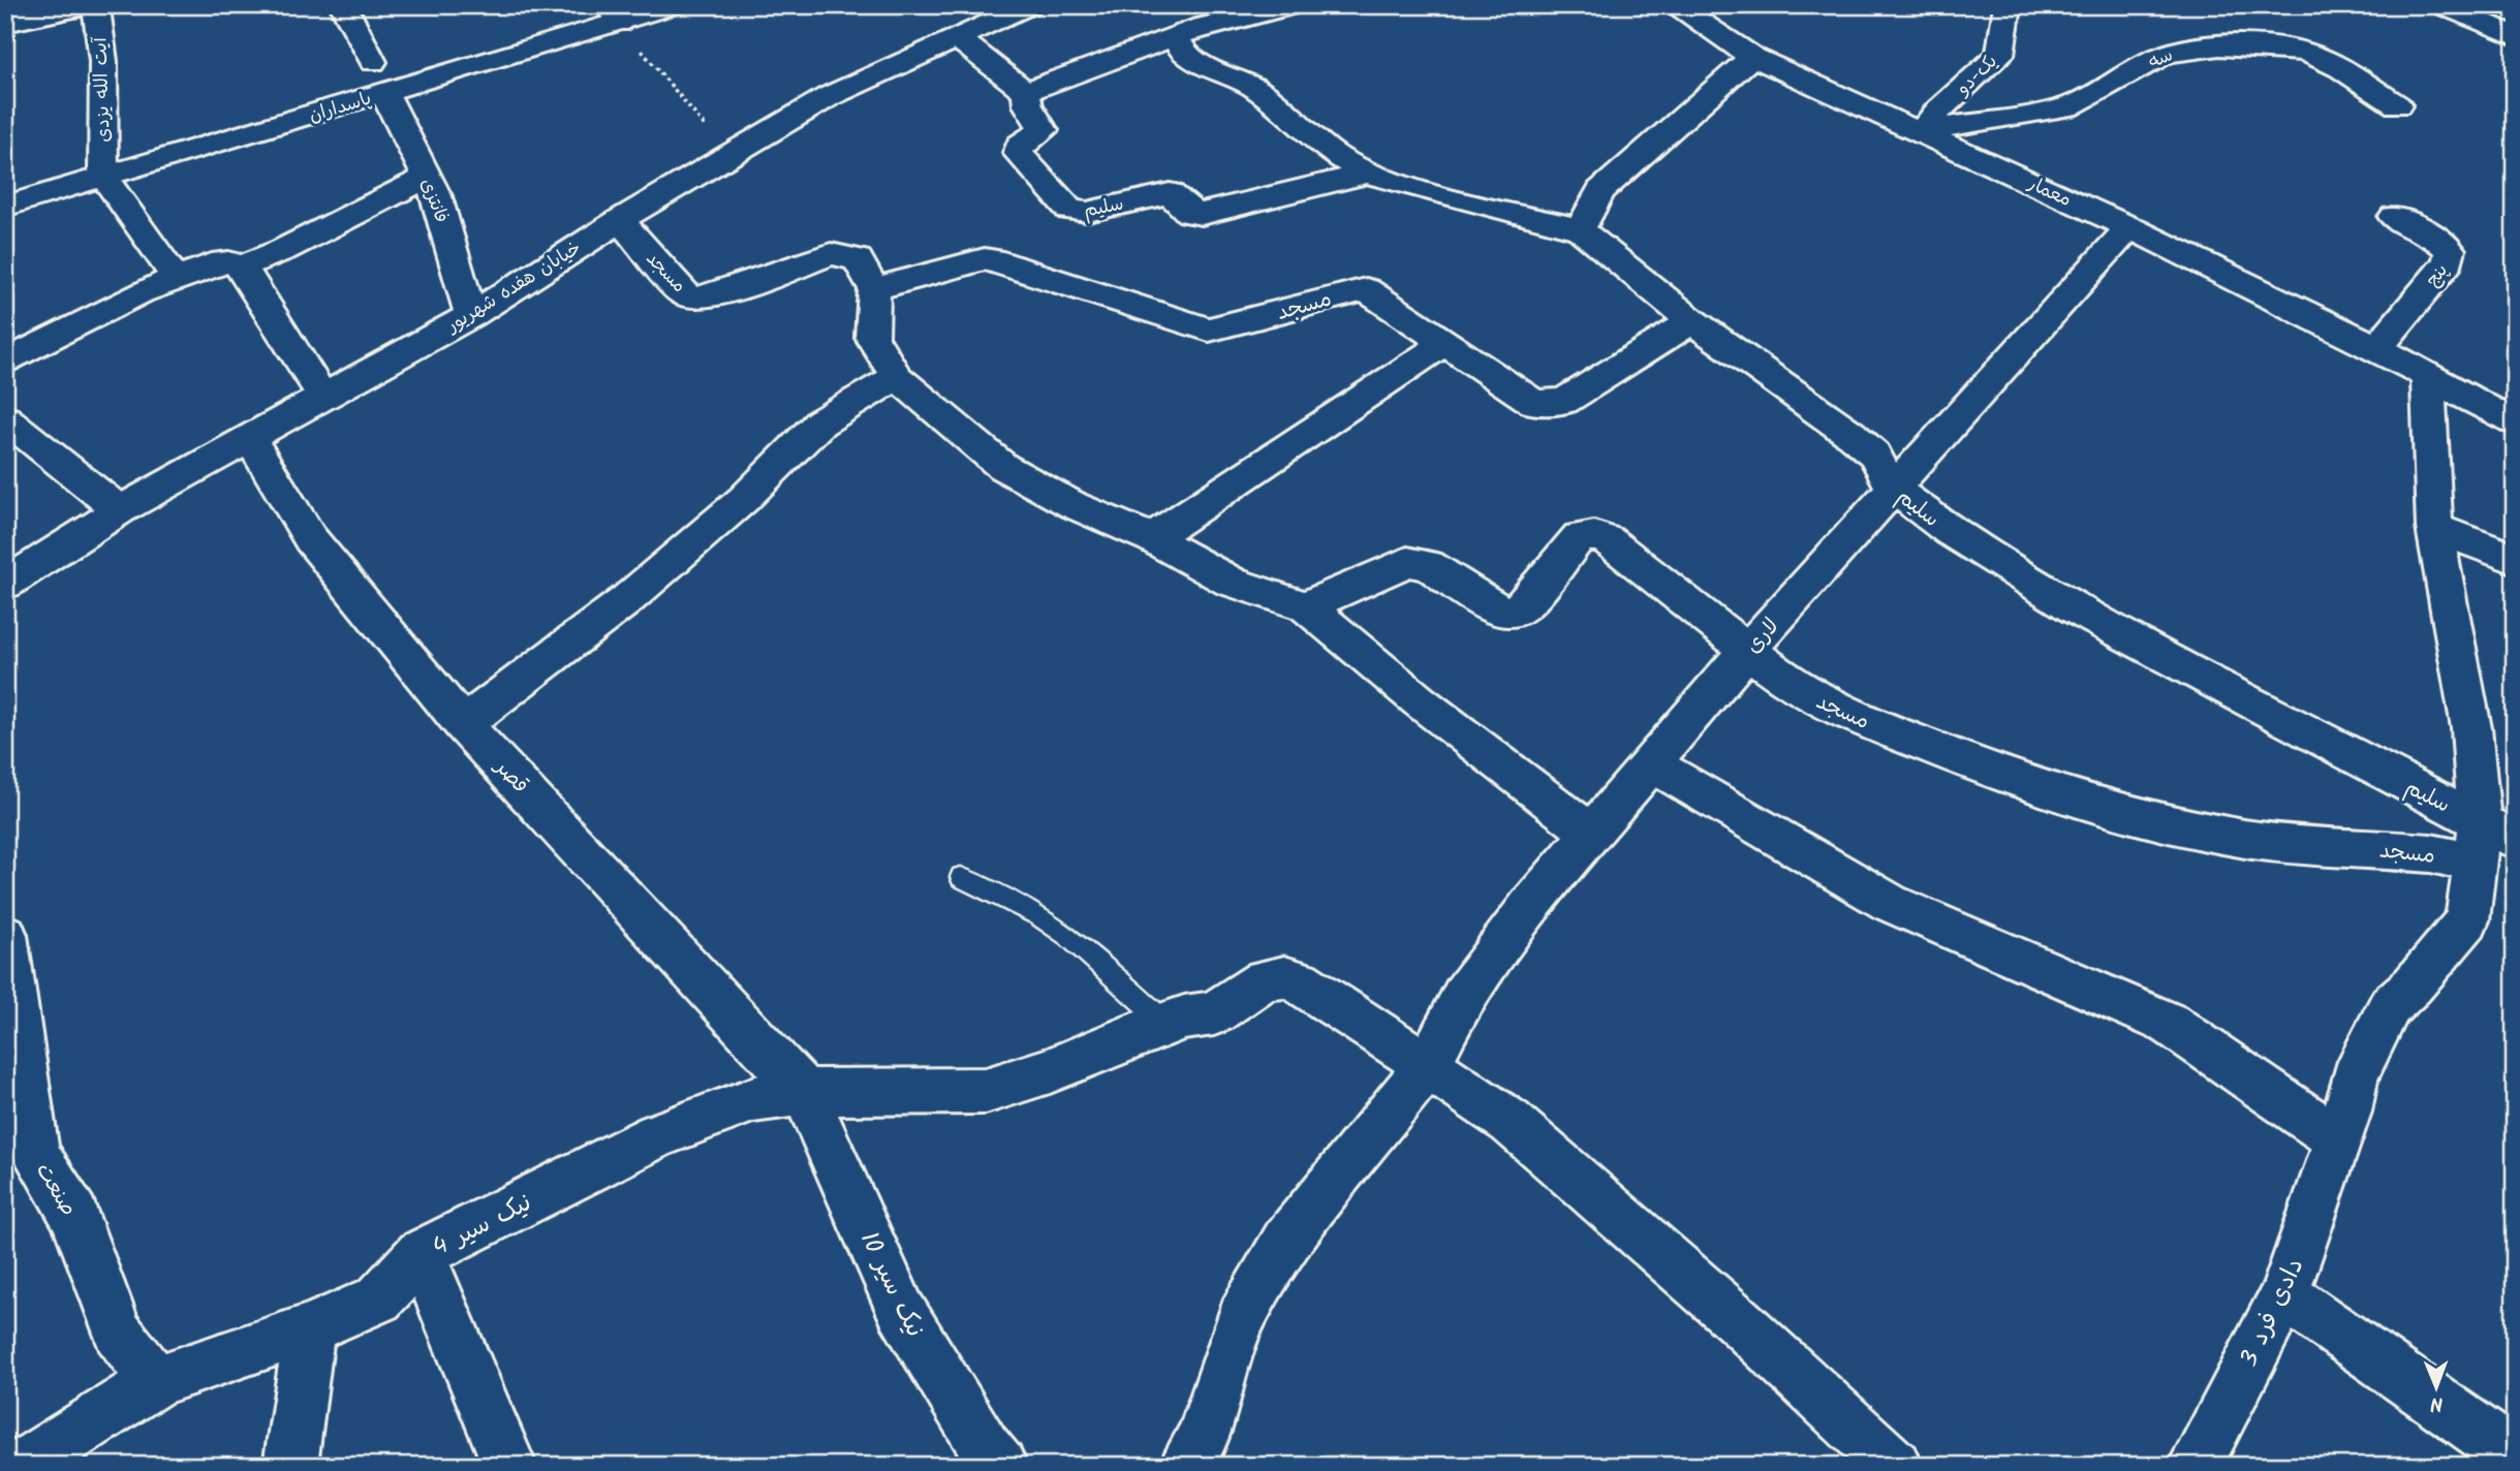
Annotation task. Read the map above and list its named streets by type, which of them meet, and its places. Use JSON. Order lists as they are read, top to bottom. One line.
{"streets":{"street":["سه","یک-دو","آیت الله یزدی","پاسداران","معمار","فانتزی","سلیم","مسجد","پنج","خیابان هفده شهریور","لاری","قصر","صنعت","نیک سیر 4","نیک سیر 10","دادی فرد 3"]},"crossings":[["سه","یک-دو"],["سه","معمار"],["یک-دو","معمار"],["آیت الله یزدی","پاسداران"],["پاسداران","فانتزی"],["معمار","پنج"],["معمار","لاری"],["معمار","دادی فرد 3"],["فانتزی","خیابان هفده شهریور"],["سلیم","مسجد"],["سلیم","خیابان هفده شهریور"],["سلیم","لاری"],["سلیم","دادی فرد 3"],["مسجد","خیابان هفده شهریور"],["مسجد","لاری"],["مسجد","دادی فرد 3"],["خیابان هفده شهریور","قصر"],["لاری","نیک سیر 4"],["قصر","نیک سیر 4"],["قصر","نیک سیر 10"],["صنعت","نیک سیر 4"],["نیک سیر 4","نیک سیر 10"]],"north":"bottom"}
